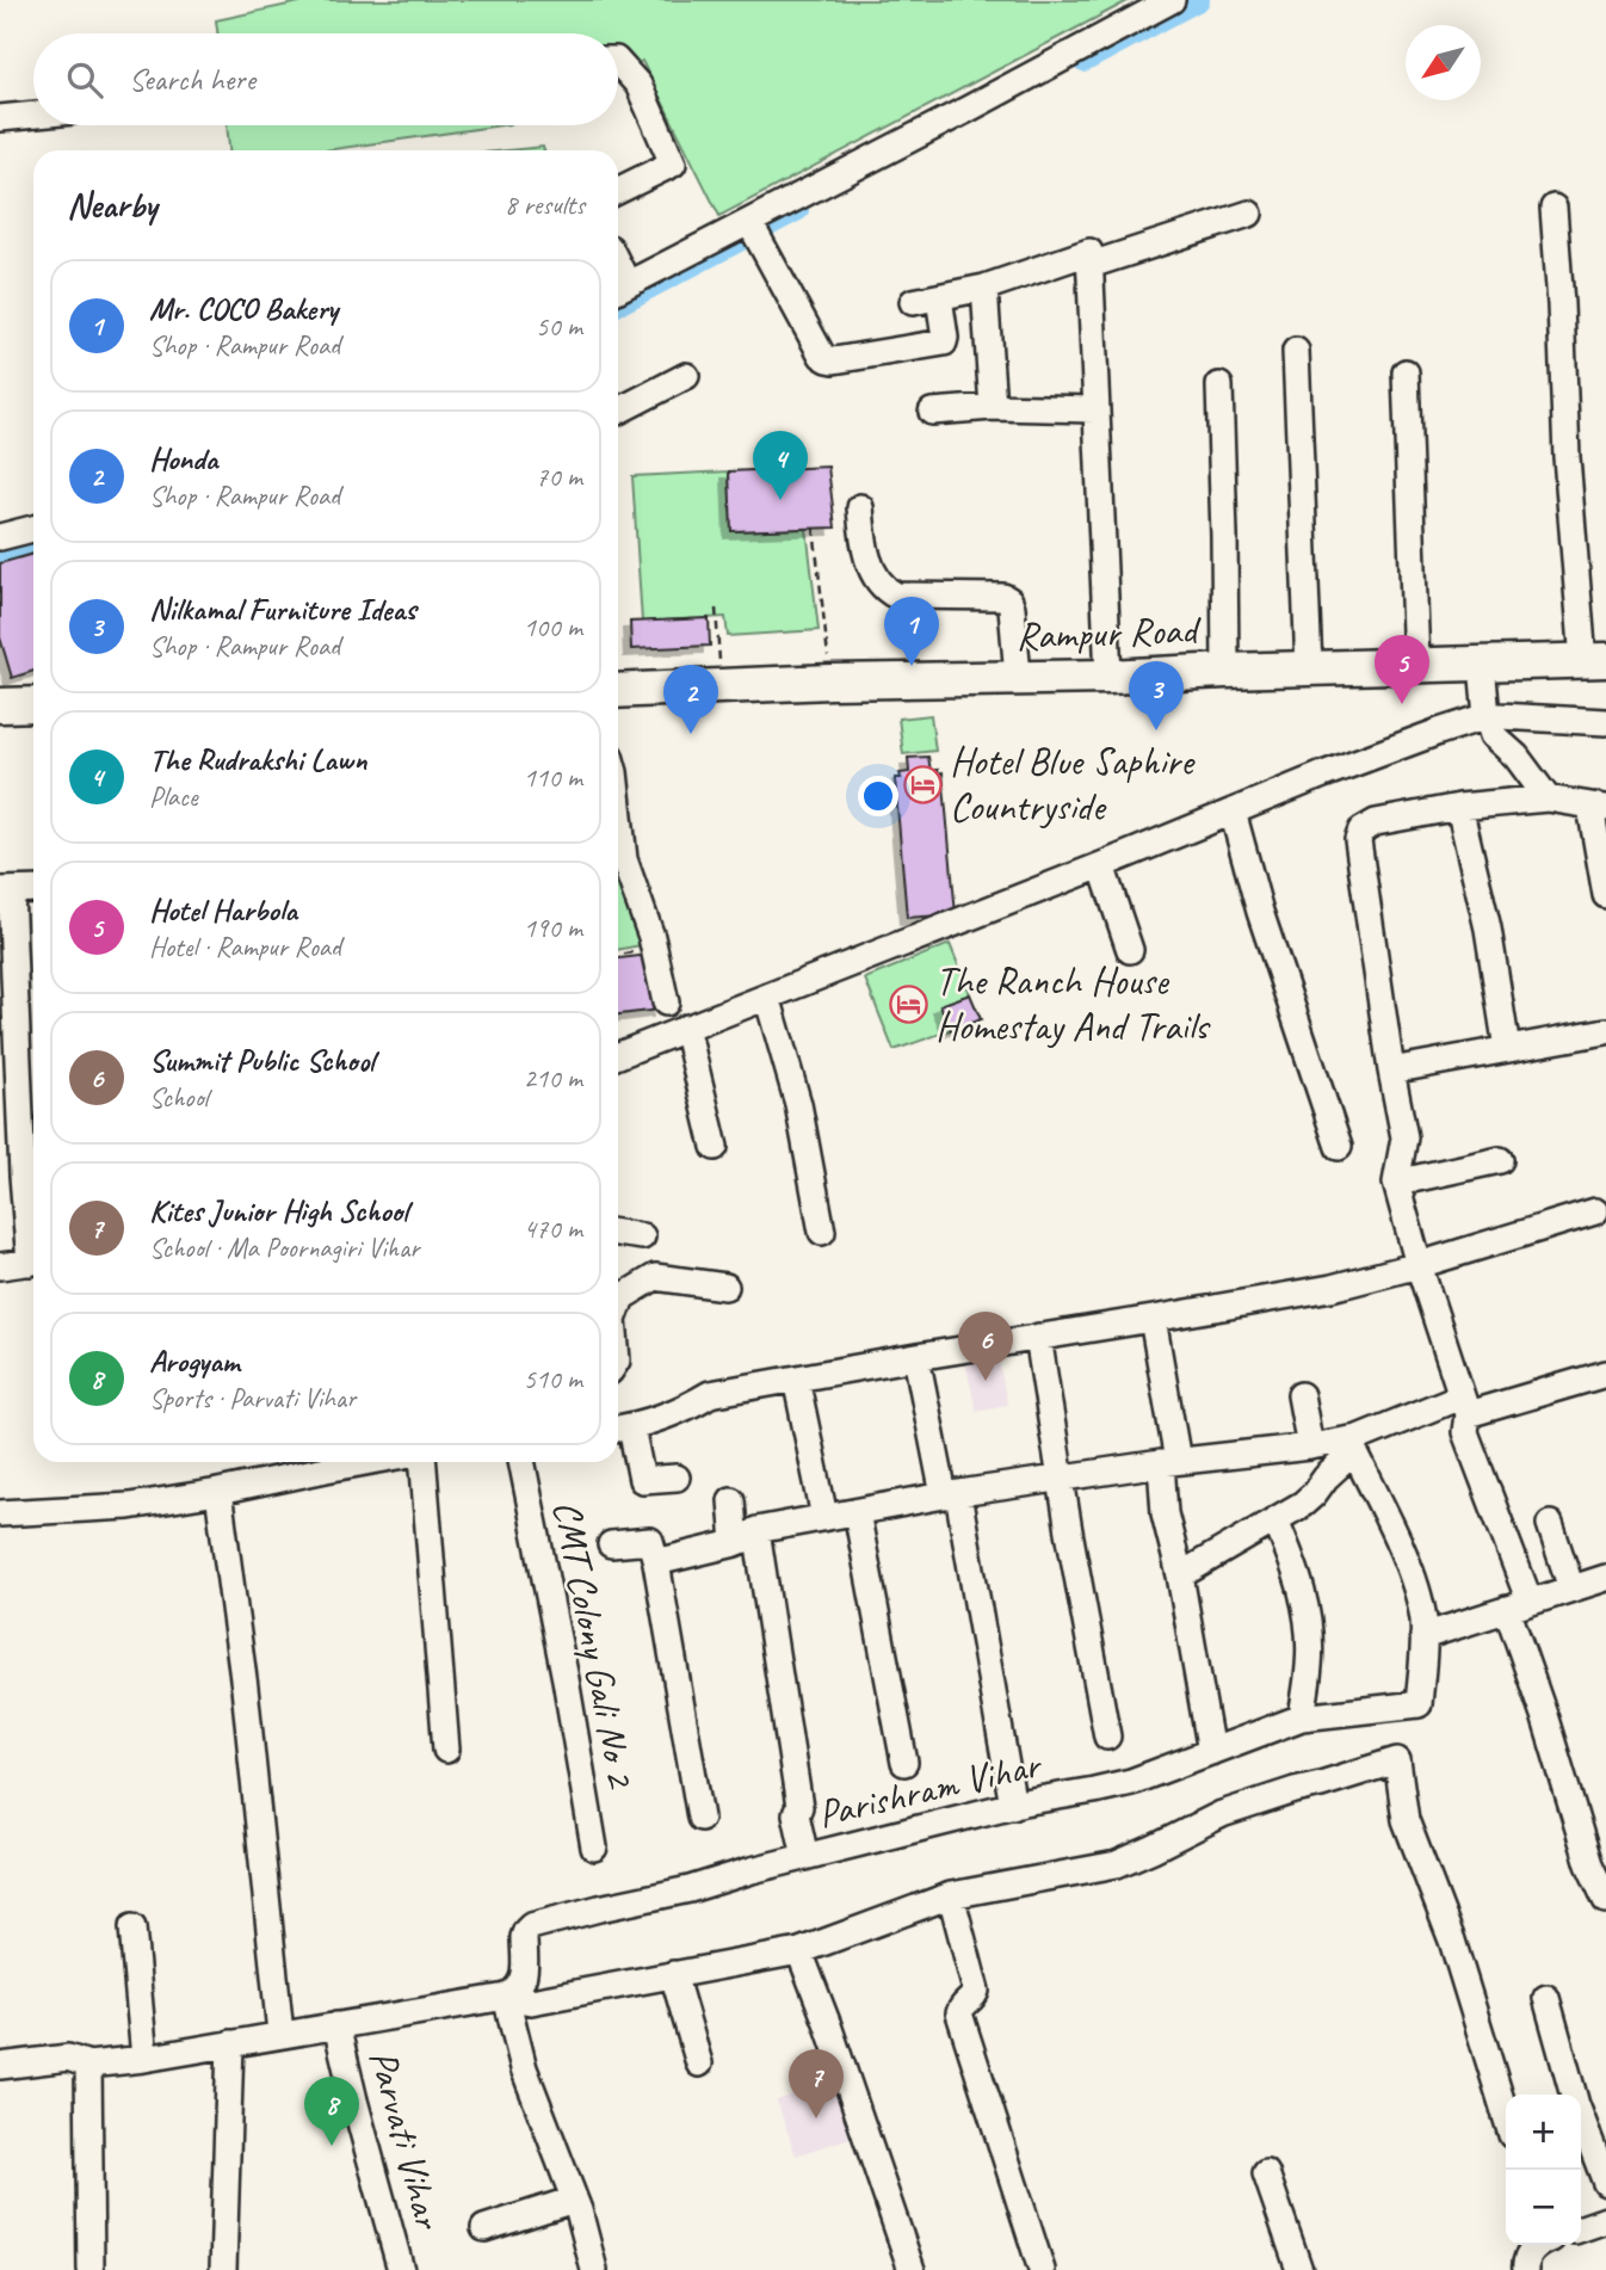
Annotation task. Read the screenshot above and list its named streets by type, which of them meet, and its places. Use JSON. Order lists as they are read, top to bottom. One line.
{"streets":{"main road":["Rampur Road"],"street":["CMT Colony Gali No 2","Parishram Vihar","Parvati Vihar"]},"places":{"hotel":["Hotel Blue Saphire Countryside","The Ranch House Homestay And Trails"]},"north":"bottom left","page":{"search":"Search here","heading":["Nearby","8 results"],"list":[{"mark":"1","name":"Mr. COCO Bakery","note":"Shop · Rampur Road","value":"50 m"},{"mark":"2","name":"Honda","note":"Shop · Rampur Road","value":"70 m"},{"mark":"3","name":"Nilkamal Furniture Ideas","note":"Shop · Rampur Road","value":"100 m"},{"mark":"4","name":"The Rudrakshi Lawn","note":"Place","value":"110 m"},{"mark":"5","name":"Hotel Harbola","note":"Hotel · Rampur Road","value":"190 m"},{"mark":"6","name":"Summit Public School","note":"School","value":"210 m"},{"mark":"7","name":"Kites Junior High School","note":"School · Ma Poornagiri Vihar","value":"470 m"},{"mark":"8","name":"Arogyam","note":"Sports · Parvati Vihar","value":"510 m"}],"pins":["4","1","5","3","2","6","7","8"],"map_buttons":["+","−"]}}
